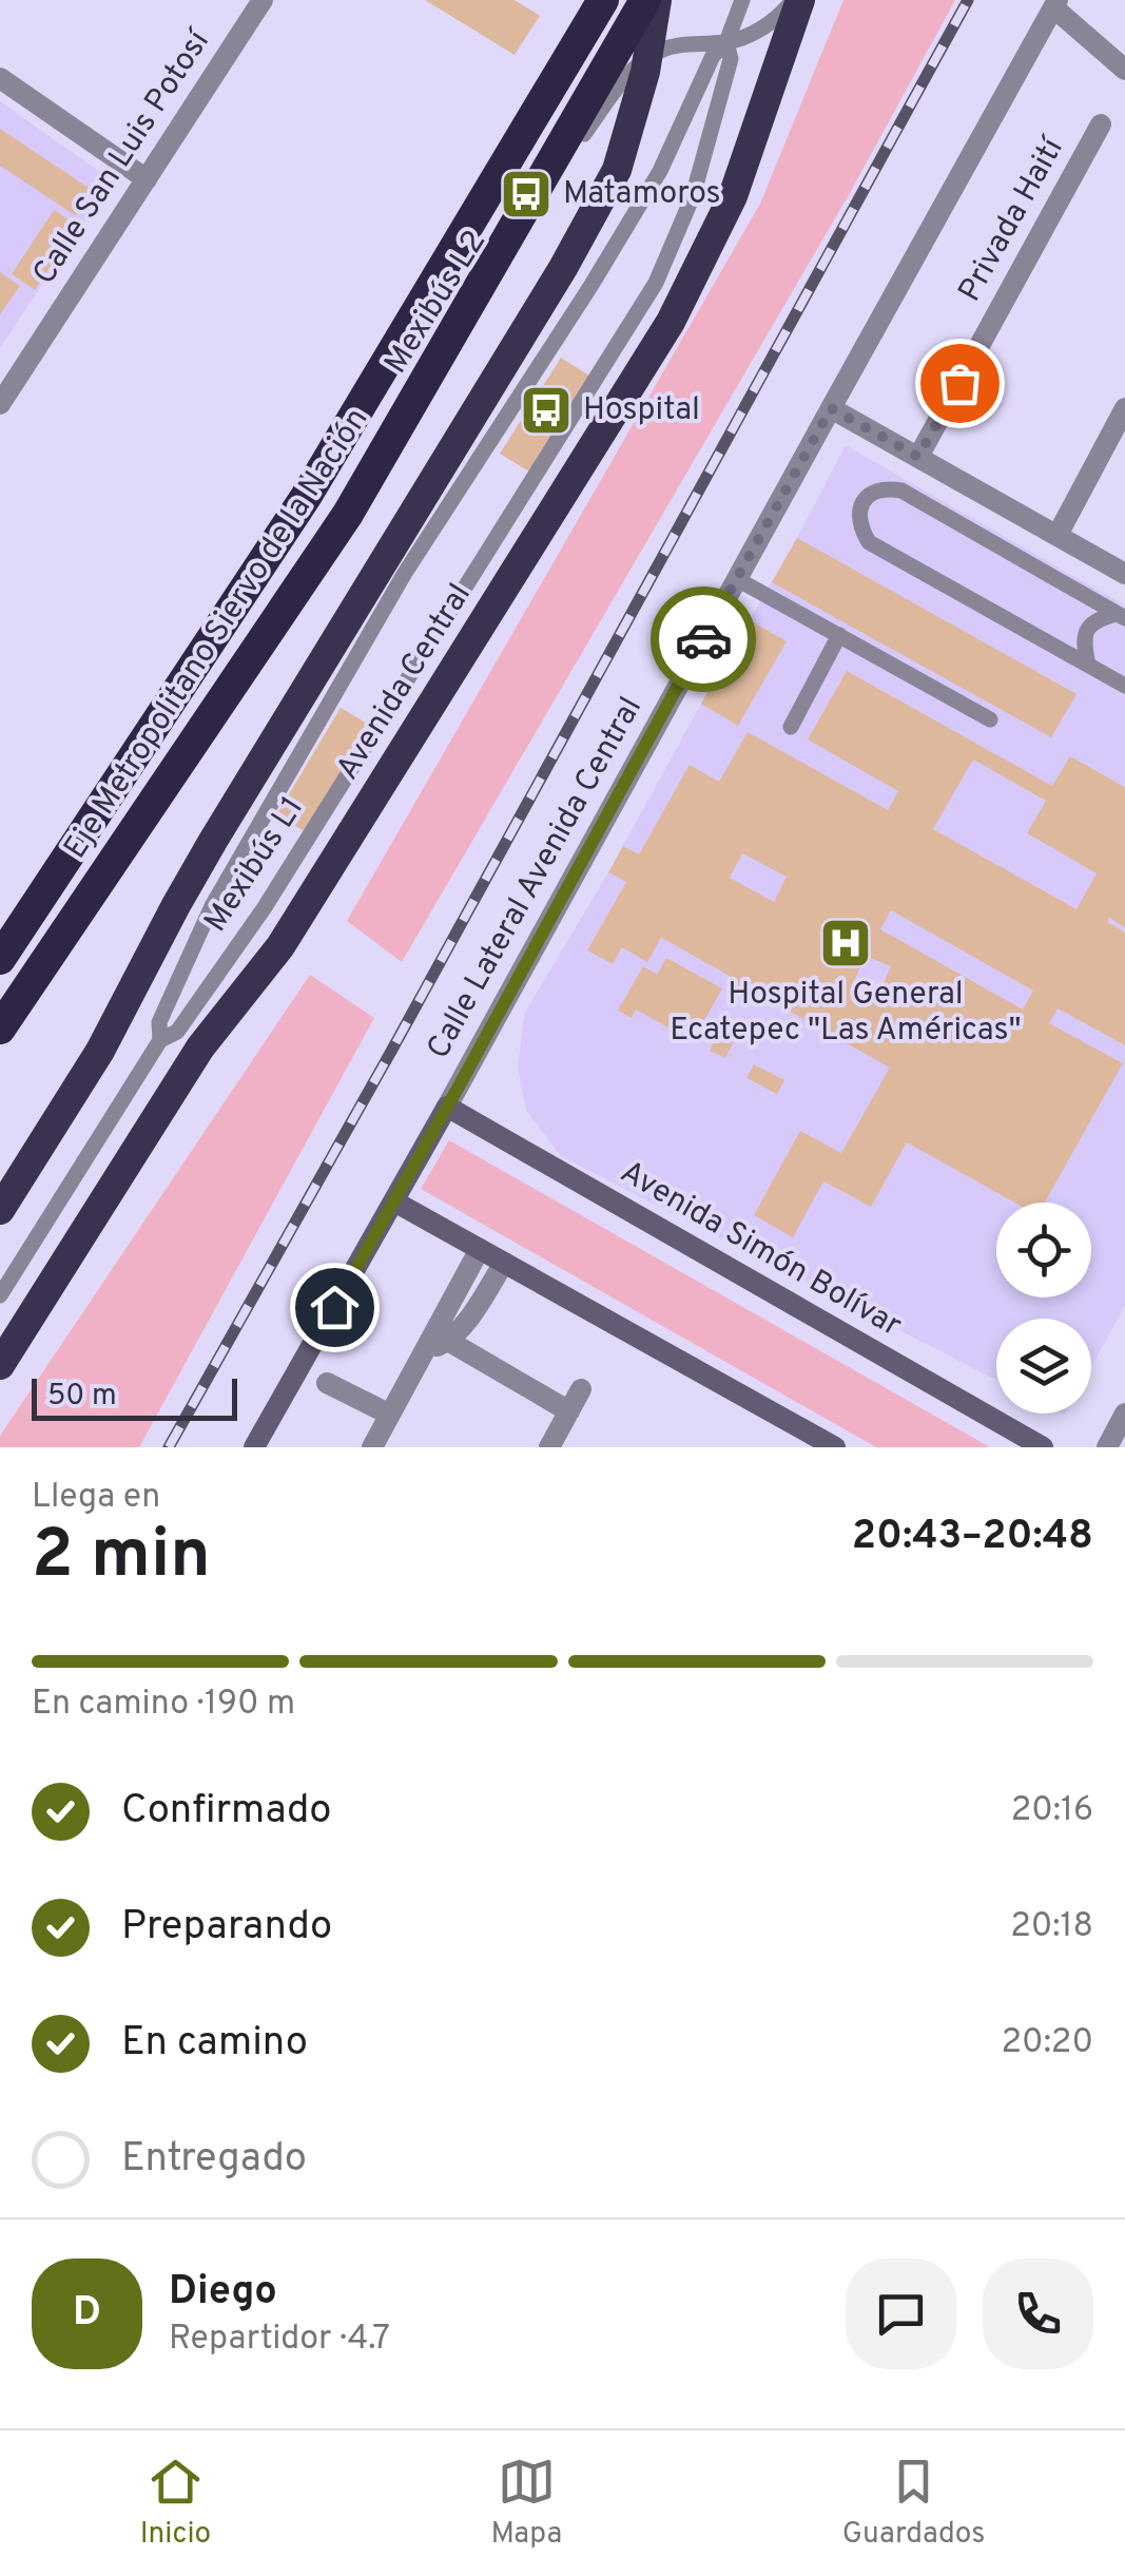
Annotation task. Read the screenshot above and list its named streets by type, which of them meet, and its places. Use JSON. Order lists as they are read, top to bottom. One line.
{"streets":{"highway":["Eje Metropolitano Siervo de la Nación","Avenida Central"],"main road":["Calle Lateral Avenida Central","Avenida Simón Bolívar"],"street":["Calle San Luis Potosí","Privada Haití"],"lane":["Mexibús L2","Mexibús L1"]},"crossings":[["Calle Lateral Avenida Central","Avenida Simón Bolívar"]],"places":{"bus stop":["Matamoros","Hospital"],"hospital":["Hospital General Ecatepec \"Las Américas\""]},"scale_bar":"50 m","page":{"scale":"50 m","heading":["2 min","Llega en","20:43–20:48"],"panel":["Diego","Repartidor · 4.7"],"bar":"En camino · 190 m","list":[["Confirmado","20:16"],["Preparando","20:18"],["En camino","20:20"],"Entregado"],"round":"D","tabs":["Inicio","Mapa","Guardados"]}}
